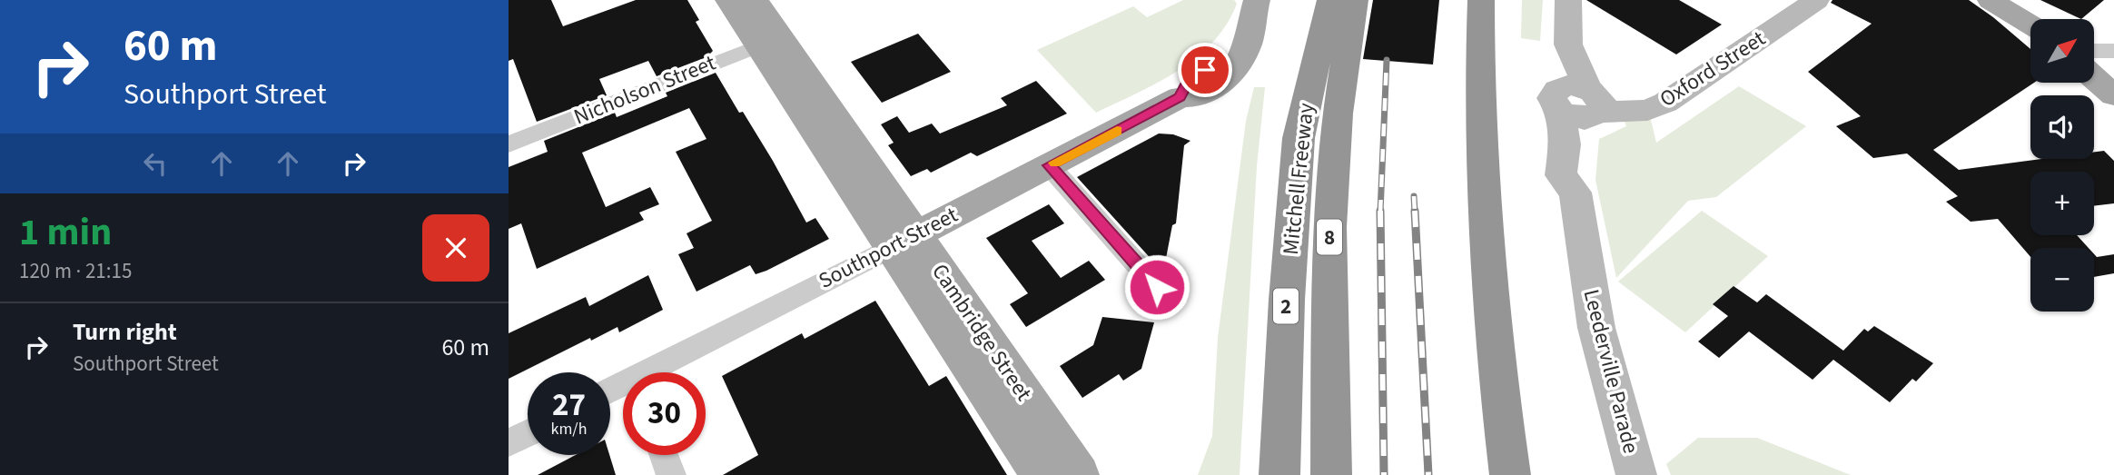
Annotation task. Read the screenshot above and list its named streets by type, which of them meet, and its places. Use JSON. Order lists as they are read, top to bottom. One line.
{"streets":{"highway":["Mitchell Freeway","8","2"],"main road":["Oxford Street","Southport Street","Cambridge Street","Leederville Parade"],"street":["Nicholson Street"]},"crossings":[["Oxford Street","Leederville Parade"],["Nicholson Street","Cambridge Street"],["Southport Street","Cambridge Street"]],"north":"top right","page":{"turn":["60 m","Southport Street"],"map_buttons":["+","−"],"heading":["1 min","120 m · 21:15"],"list":[{"name":"Turn right","note":"Southport Street","value":"60 m"}],"speed":"27 km/h","limit":"30"}}
